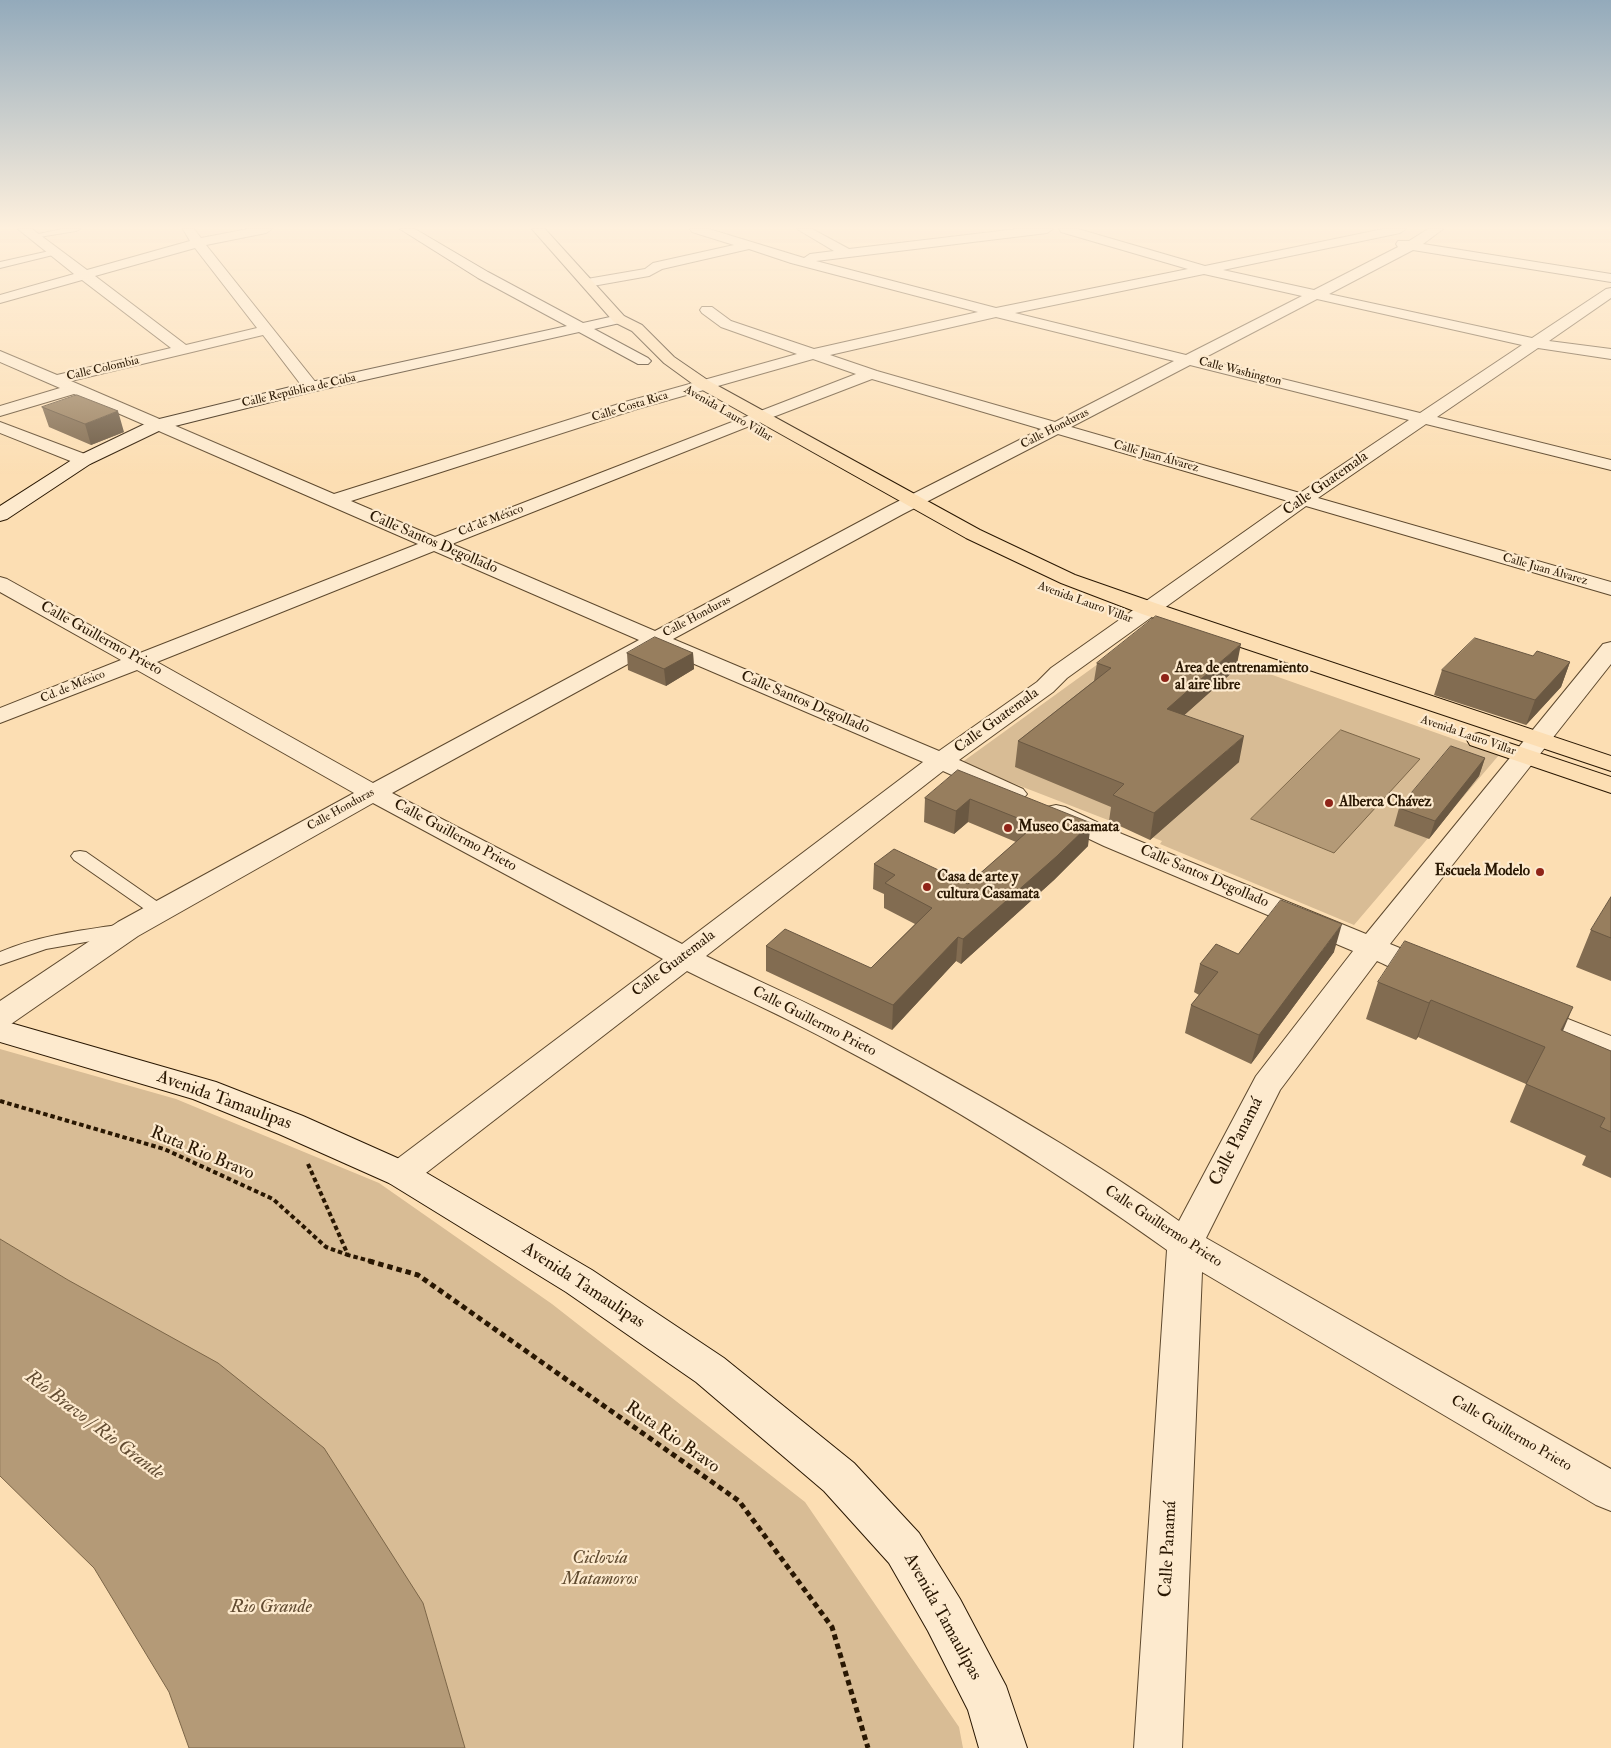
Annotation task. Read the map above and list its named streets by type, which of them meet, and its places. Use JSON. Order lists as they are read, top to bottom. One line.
{"streets":{"main road":["Avenida Lauro Villar"],"street":["Calle Colombia","Calle Washington","Calle República de Cuba","Calle Costa Rica","Calle Honduras","Calle Juan Álvarez","Calle Guatemala","Cd. de México","Calle Santos Degollado","Calle Guillermo Prieto","Avenida Tamaulipas","Calle Panamá"],"path":["Ruta Rio Bravo"]},"crossings":[["Calle Colombia","Calle Santos Degollado"],["Calle Washington","Calle Costa Rica"],["Calle Washington","Calle Honduras"],["Calle Washington","Calle Guatemala"],["Calle República de Cuba","Avenida Lauro Villar"],["Calle República de Cuba","Calle Santos Degollado"],["Calle Costa Rica","Avenida Lauro Villar"],["Calle Costa Rica","Calle Juan Álvarez"],["Calle Costa Rica","Calle Santos Degollado"],["Avenida Lauro Villar","Calle Honduras"],["Avenida Lauro Villar","Calle Guatemala"],["Avenida Lauro Villar","Cd. de México"],["Avenida Lauro Villar","Calle Panamá"],["Calle Honduras","Calle Juan Álvarez"],["Calle Honduras","Calle Santos Degollado"],["Calle Honduras","Calle Guillermo Prieto"],["Calle Juan Álvarez","Calle Guatemala"],["Calle Juan Álvarez","Cd. de México"],["Calle Guatemala","Calle Santos Degollado"],["Calle Guatemala","Calle Guillermo Prieto"],["Calle Guatemala","Avenida Tamaulipas"],["Cd. de México","Calle Santos Degollado"],["Cd. de México","Calle Guillermo Prieto"],["Calle Santos Degollado","Calle Panamá"],["Calle Guillermo Prieto","Calle Panamá"]],"water":["Río Bravo / Rio Grande","Rio Grande"],"parks":["Ciclovía Matamoros"],"places":["Area de entrenamiento al aire libre","Alberca Chávez","Museo Casamata","Escuela Modelo","Casa de arte y cultura Casamata"]}
